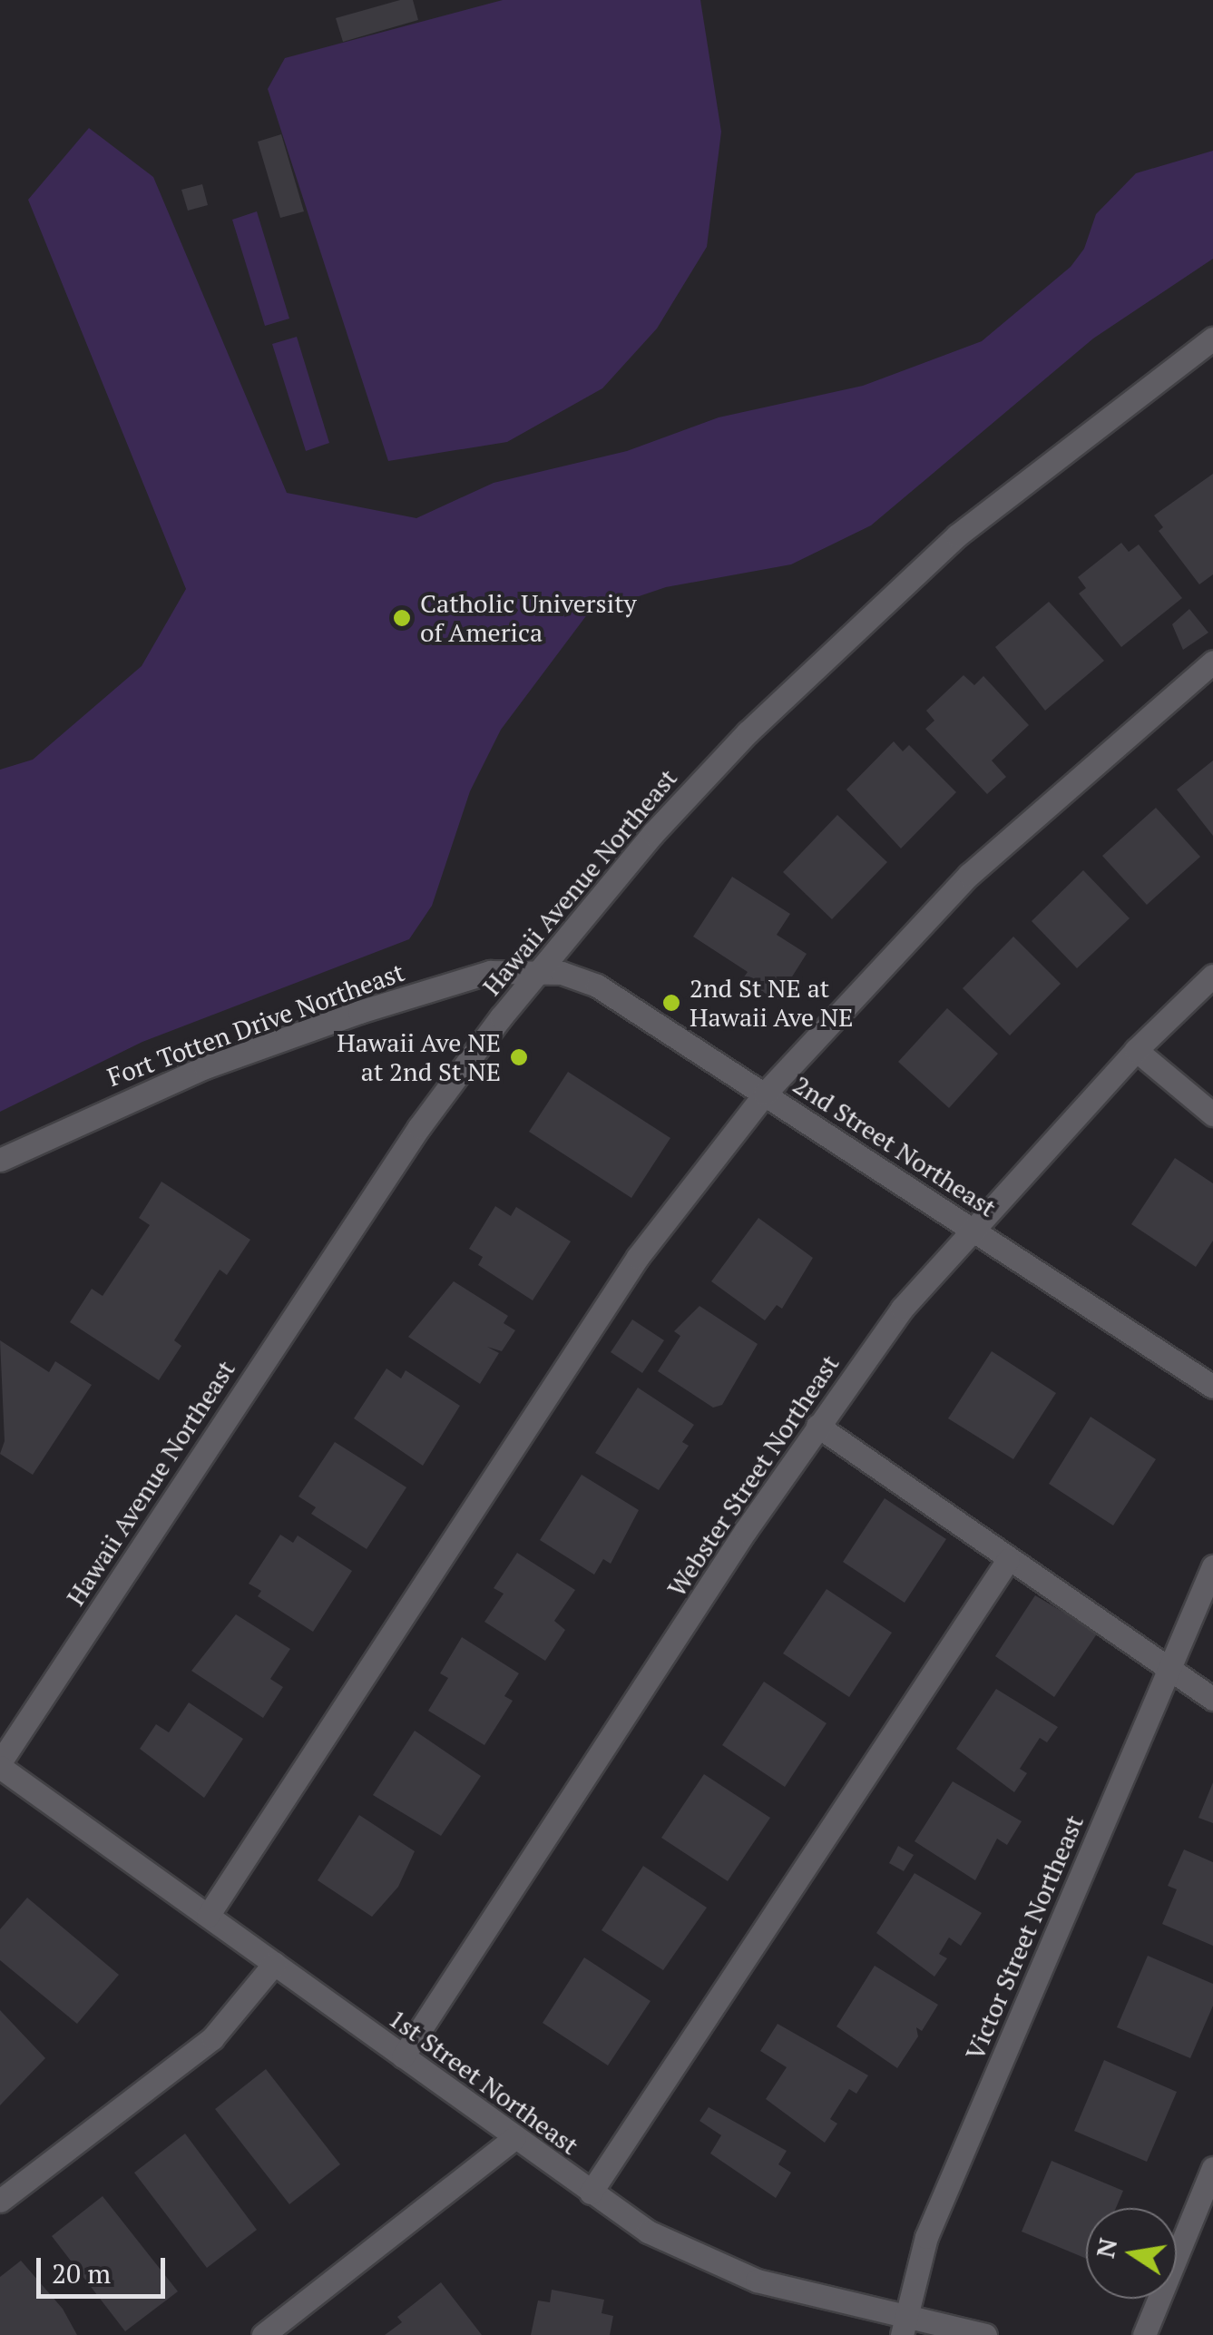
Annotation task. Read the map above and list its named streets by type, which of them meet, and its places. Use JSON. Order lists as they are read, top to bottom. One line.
{"streets":{"street":["Hawaii Avenue Northeast","Fort Totten Drive Northeast","2nd Street Northeast","Webster Street Northeast","Victor Street Northeast","1st Street Northeast"]},"crossings":[["Hawaii Avenue Northeast","Fort Totten Drive Northeast"],["Hawaii Avenue Northeast","2nd Street Northeast"],["Hawaii Avenue Northeast","1st Street Northeast"],["Fort Totten Drive Northeast","2nd Street Northeast"],["2nd Street Northeast","Webster Street Northeast"],["Webster Street Northeast","1st Street Northeast"],["Victor Street Northeast","1st Street Northeast"]],"places":["Catholic University of America","2nd St NE at Hawaii Ave NE","Hawaii Ave NE at 2nd St NE"],"scale_bar":"20 m","north":"left"}
